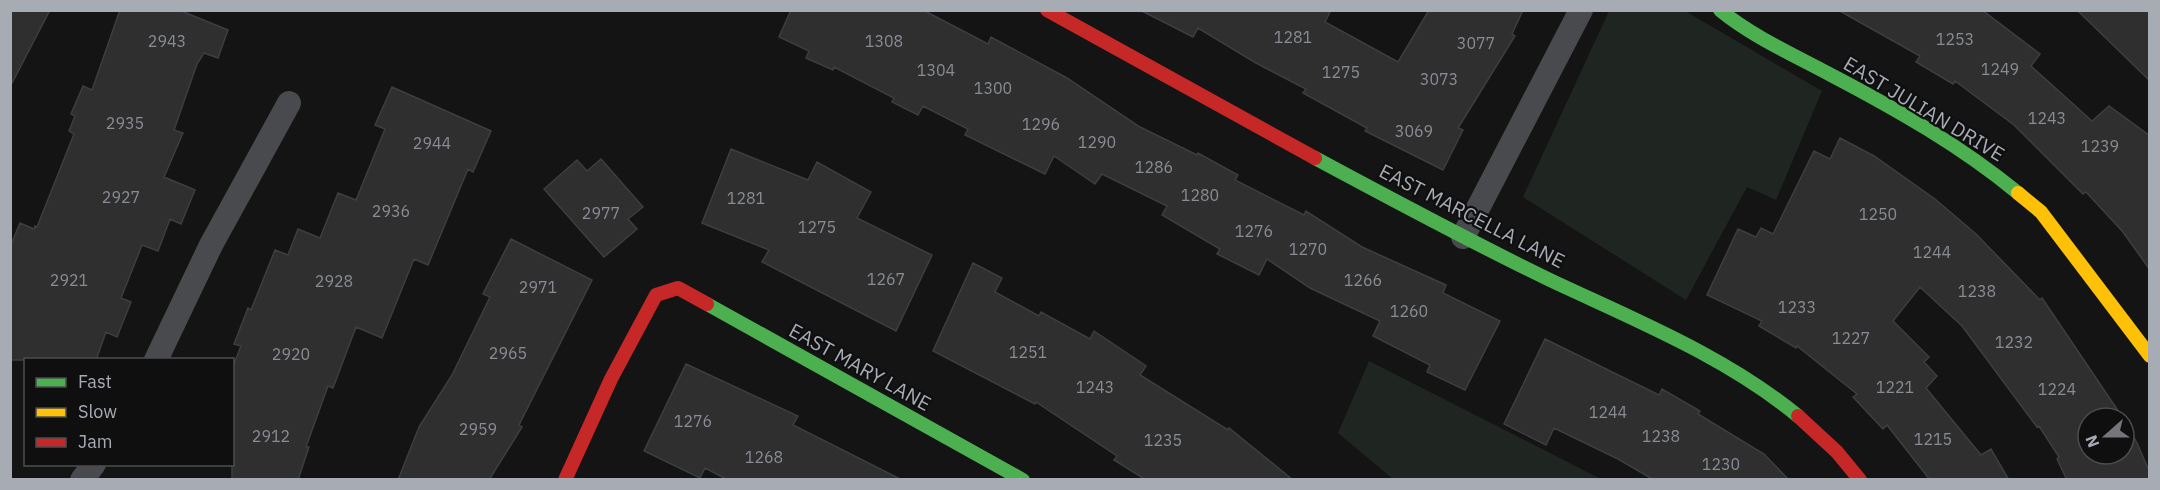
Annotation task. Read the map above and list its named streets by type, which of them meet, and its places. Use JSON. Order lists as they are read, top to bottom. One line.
{"streets":{"street":["EAST JULIAN DRIVE","EAST MARCELLA LANE","EAST MARY LANE"]},"house_numbers":["1281","1253","2943","1308","3077","1249","1304","1275","3073","1300","1243","2935","1296","3069","1290","2944","1239","1286","1280","2927","1281","2936","2977","1250","1275","1276","1270","1244","1267","2921","1266","2928","2971","1238","1233","1260","1227","1232","1251","2965","2920","1243","1221","1224","1244","1276","2959","2912","1238","1215","1235","1268","1230"],"legend":["Fast","Slow","Jam"],"north":"left"}
